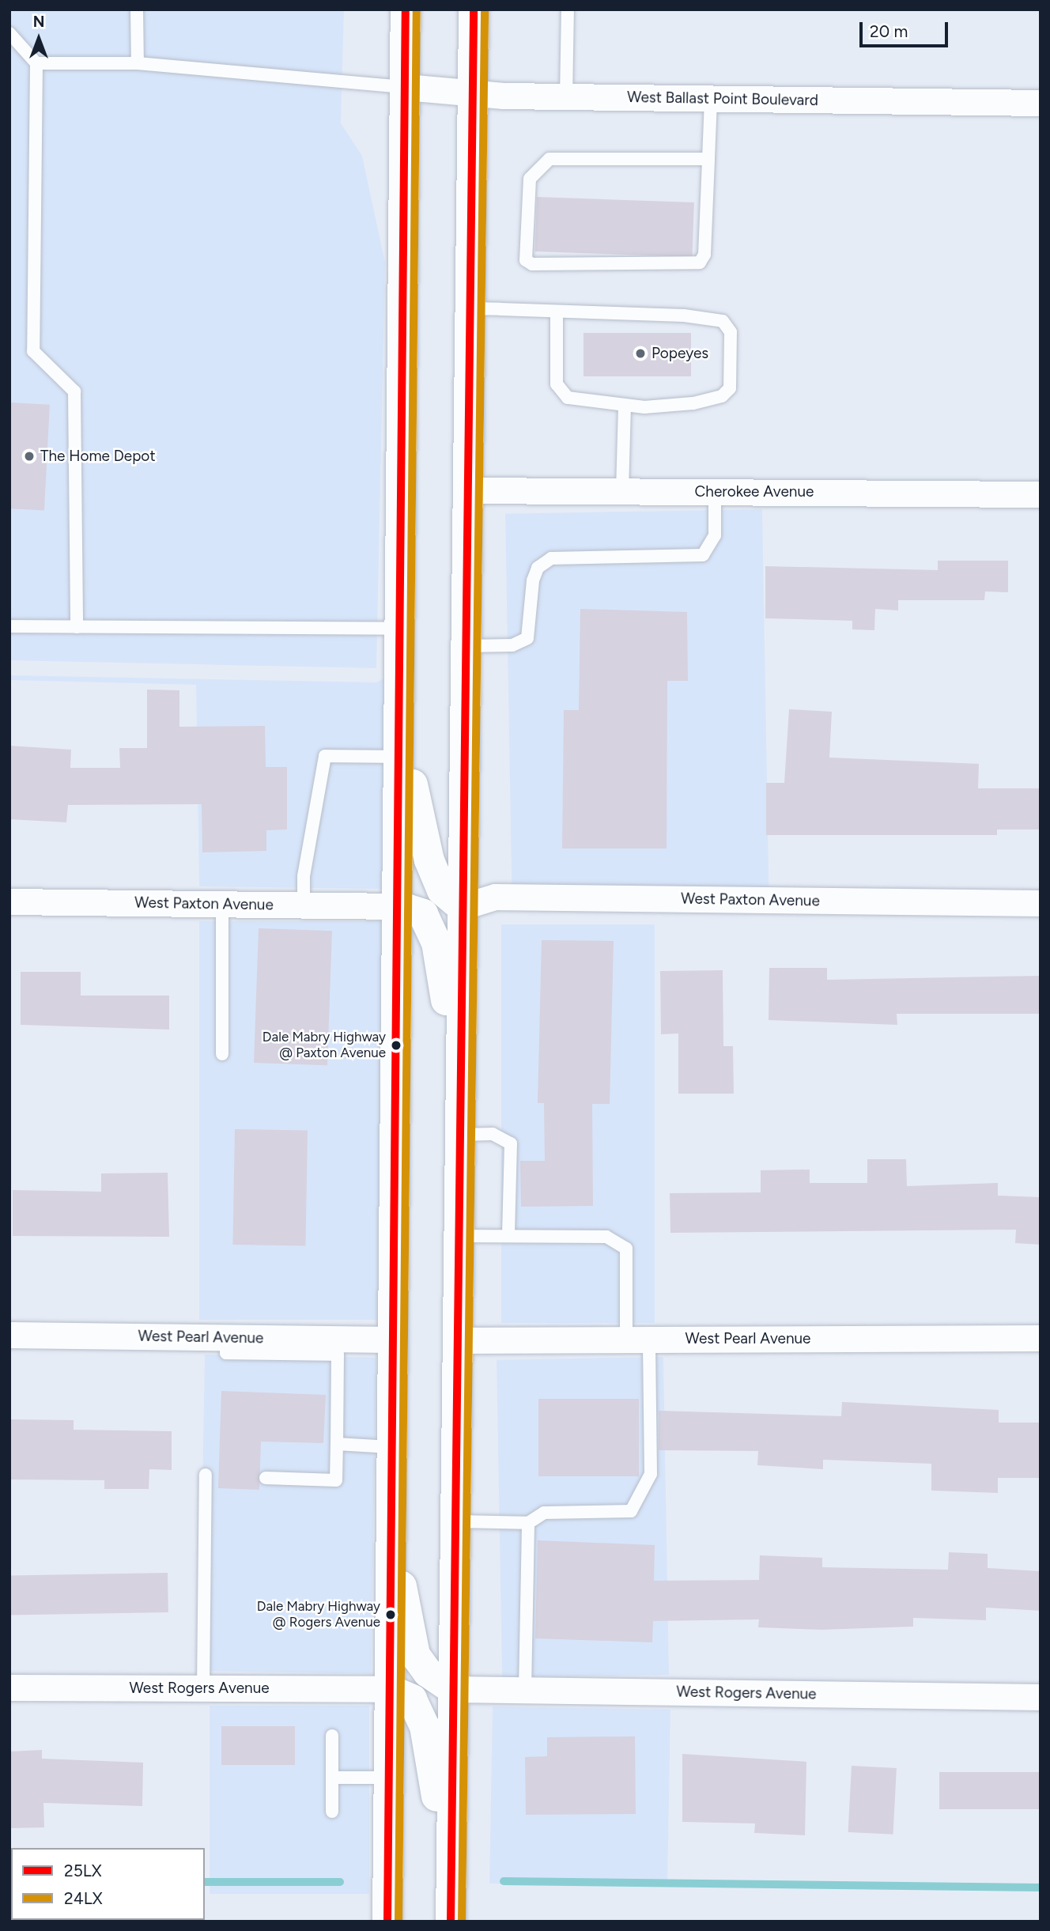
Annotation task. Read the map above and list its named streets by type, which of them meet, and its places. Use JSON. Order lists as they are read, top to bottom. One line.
{"streets":{"street":["West Ballast Point Boulevard","Cherokee Avenue","West Paxton Avenue","West Pearl Avenue","West Rogers Avenue"]},"places":["Popeyes","The Home Depot","Dale Mabry Highway @ Paxton Avenue","Dale Mabry Highway @ Rogers Avenue"],"lines":["transit line 25LX","transit line 24LX"],"legend":["25LX","24LX"],"scale_bar":"20 m","north":"top"}
